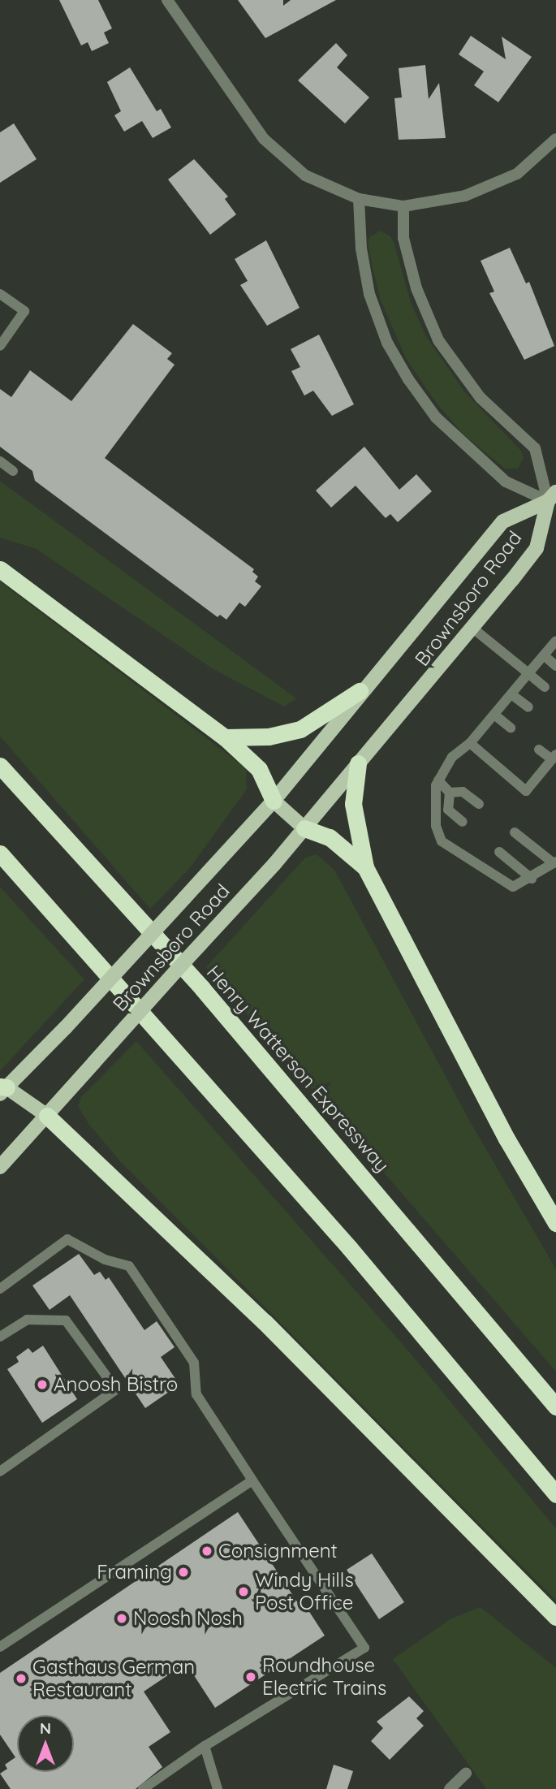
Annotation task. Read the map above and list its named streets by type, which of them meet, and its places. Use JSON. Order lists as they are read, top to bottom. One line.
{"streets":{"highway":["Henry Watterson Expressway"],"main road":["Brownsboro Road"]},"places":["Anoosh Bistro","Consignment","Framing","Windy Hills Post Office","Noosh Nosh","Roundhouse Electric Trains","Gasthaus German Restaurant"],"north":"top"}
